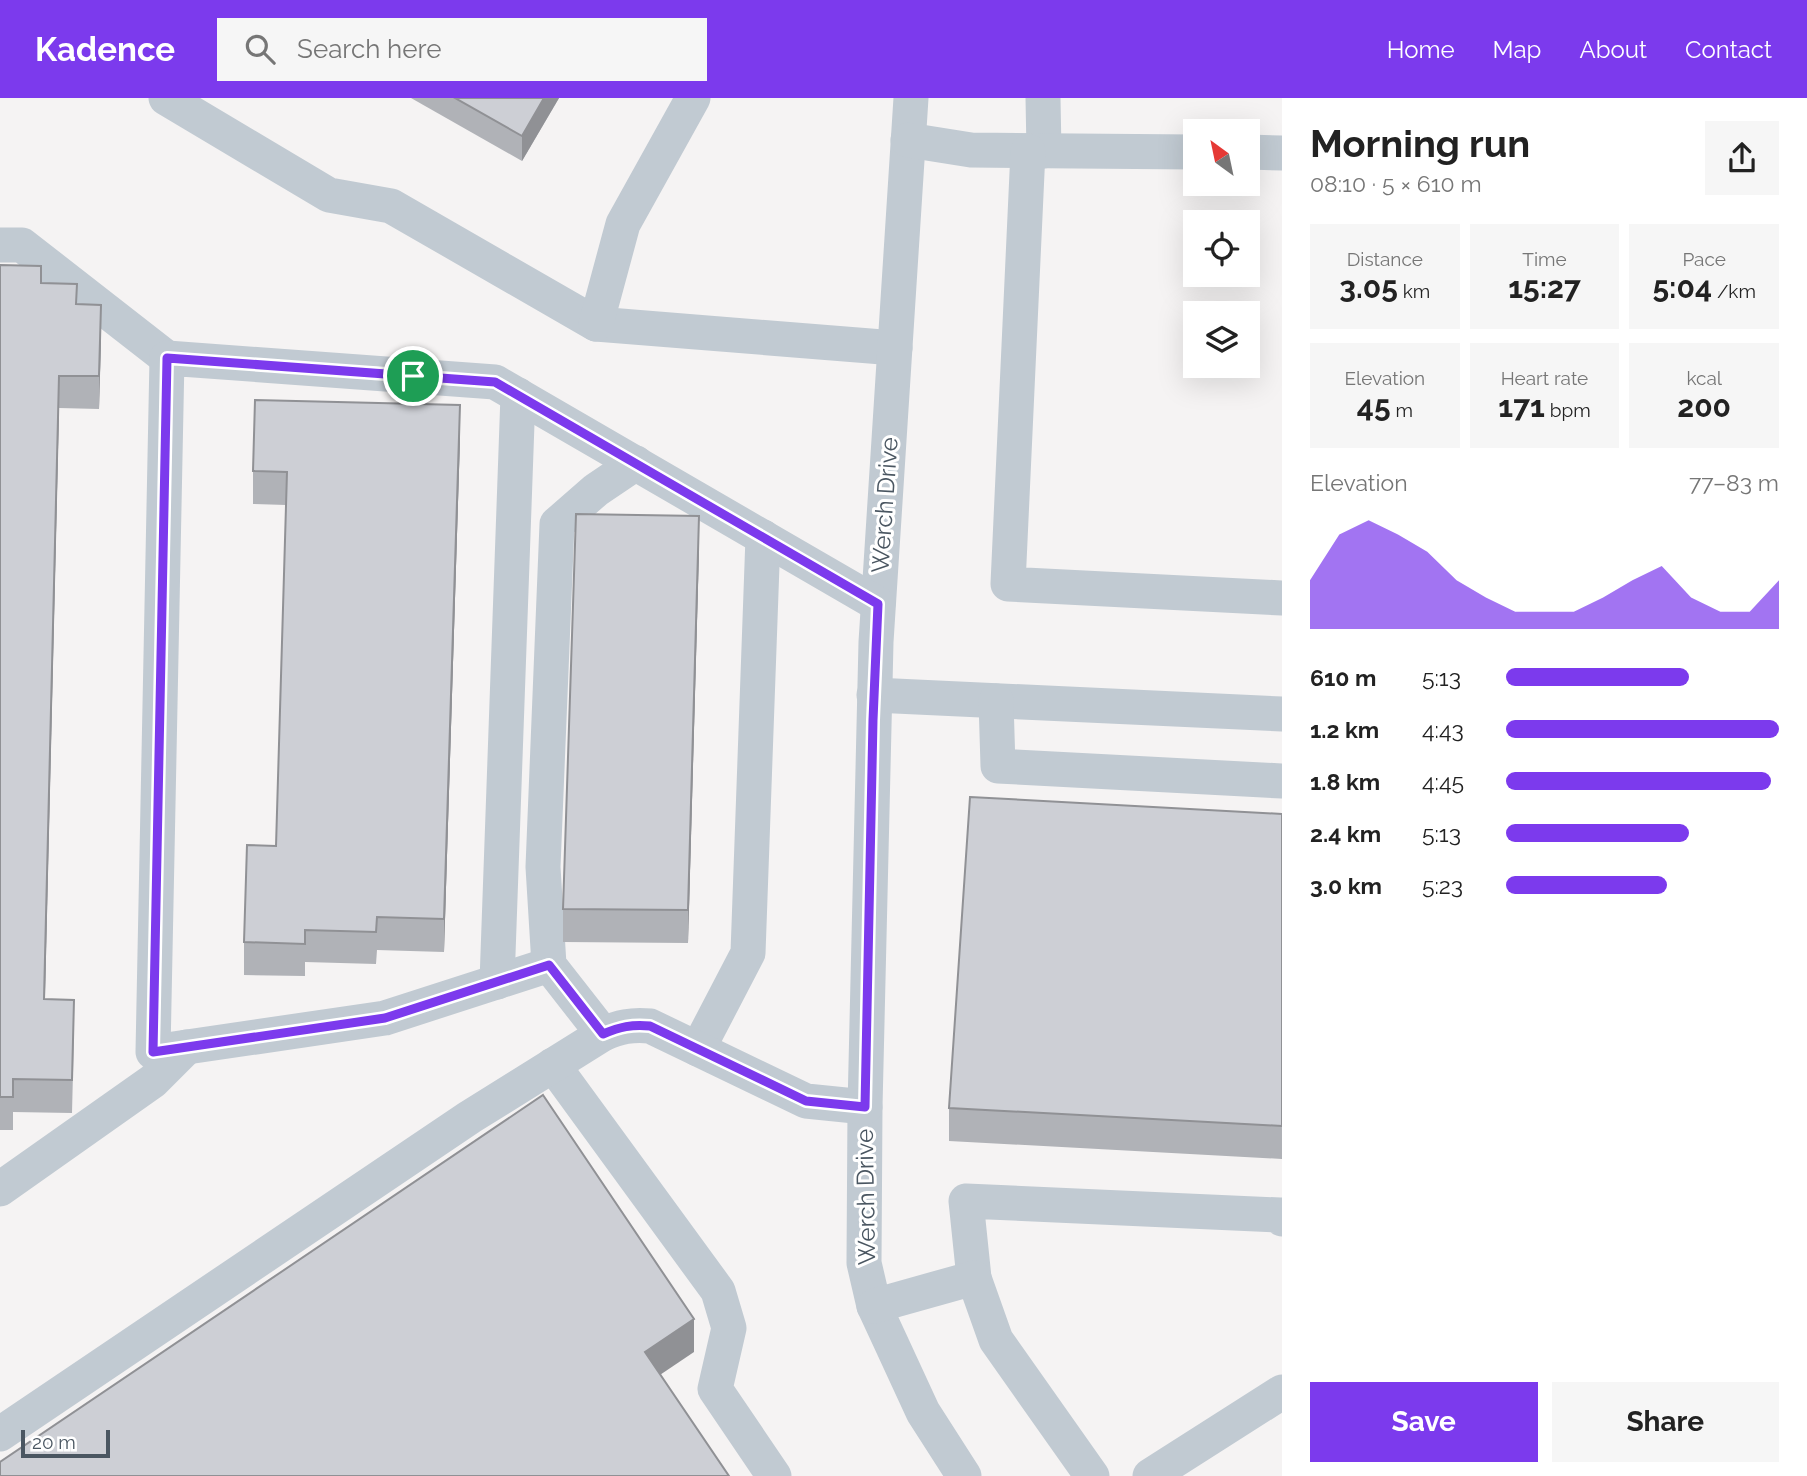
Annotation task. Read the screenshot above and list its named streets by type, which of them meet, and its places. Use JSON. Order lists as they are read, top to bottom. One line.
{"streets":{"street":["Werch Drive"]},"scale_bar":"20 m","north":"top left","page":{"header":"Kadence","search":"Search here","nav":["Home","Map","About","Contact"],"heading":["Morning run","08:10 · 5 × 610 m"],"stats":[["Distance","3.05 km"],["Time","15:27"],["Pace","5:04 /km"],["Elevation","45 m"],["Heart rate","171 bpm"],["kcal","200"]],"chart":["Elevation","77–83 m"],"list":[{"name":"610 m","note":"5:13"},{"name":"1.2 km","note":"4:43"},{"name":"1.8 km","note":"4:45"},{"name":"2.4 km","note":"5:13"},{"name":"3.0 km","note":"5:23"}],"buttons":["Save","Share"],"scale":"20 m"}}
